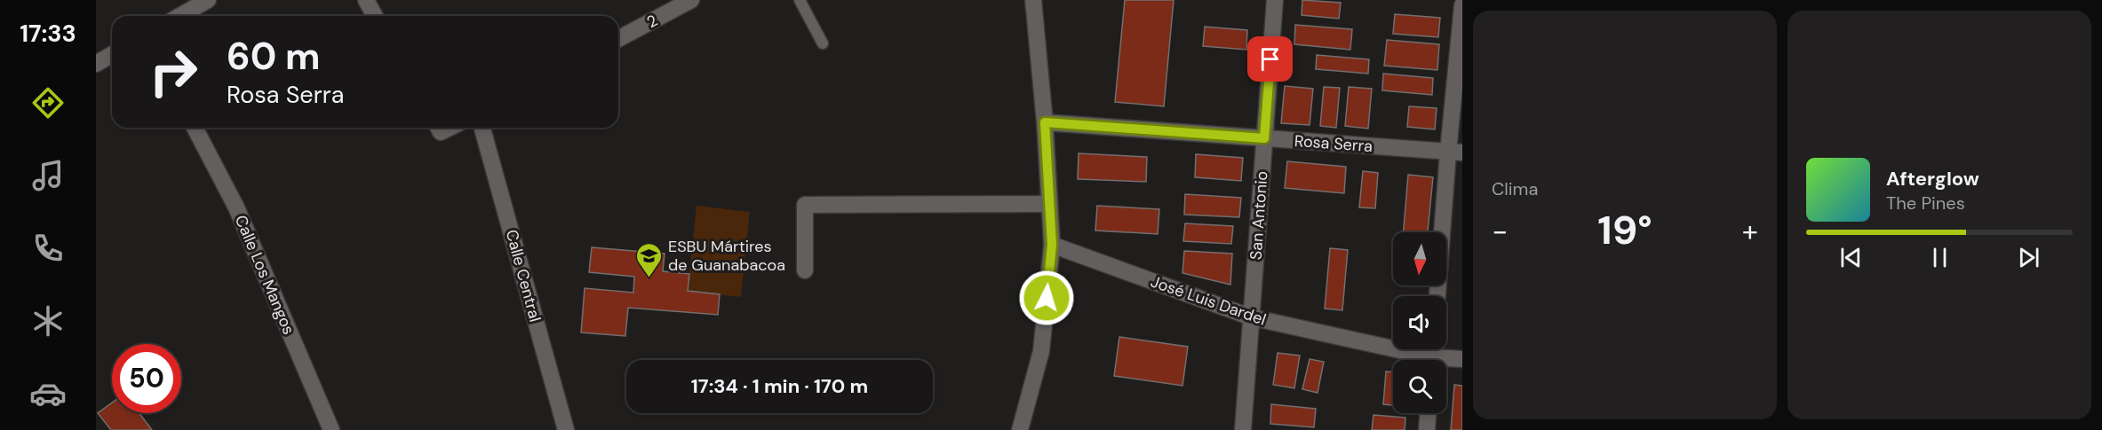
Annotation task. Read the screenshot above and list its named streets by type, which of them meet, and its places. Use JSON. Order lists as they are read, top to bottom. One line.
{"streets":{"street":["2","Rosa Serra","San Antonio","Calle Los Mangos","Calle Central","José Luis Dardel"]},"crossings":[["Rosa Serra","San Antonio"],["San Antonio","José Luis Dardel"]],"places":{"school or university":["ESBU Mártires de Guanabacoa"]},"north":"bottom","page":{"tabs":"17:33","tile":"Clima","turn":["60 m","Rosa Serra"],"song":["Afterglow","The Pines"],"heat":["−","19°","+"],"limit":"50","trip":"17:34 · 1 min · 170 m"}}
